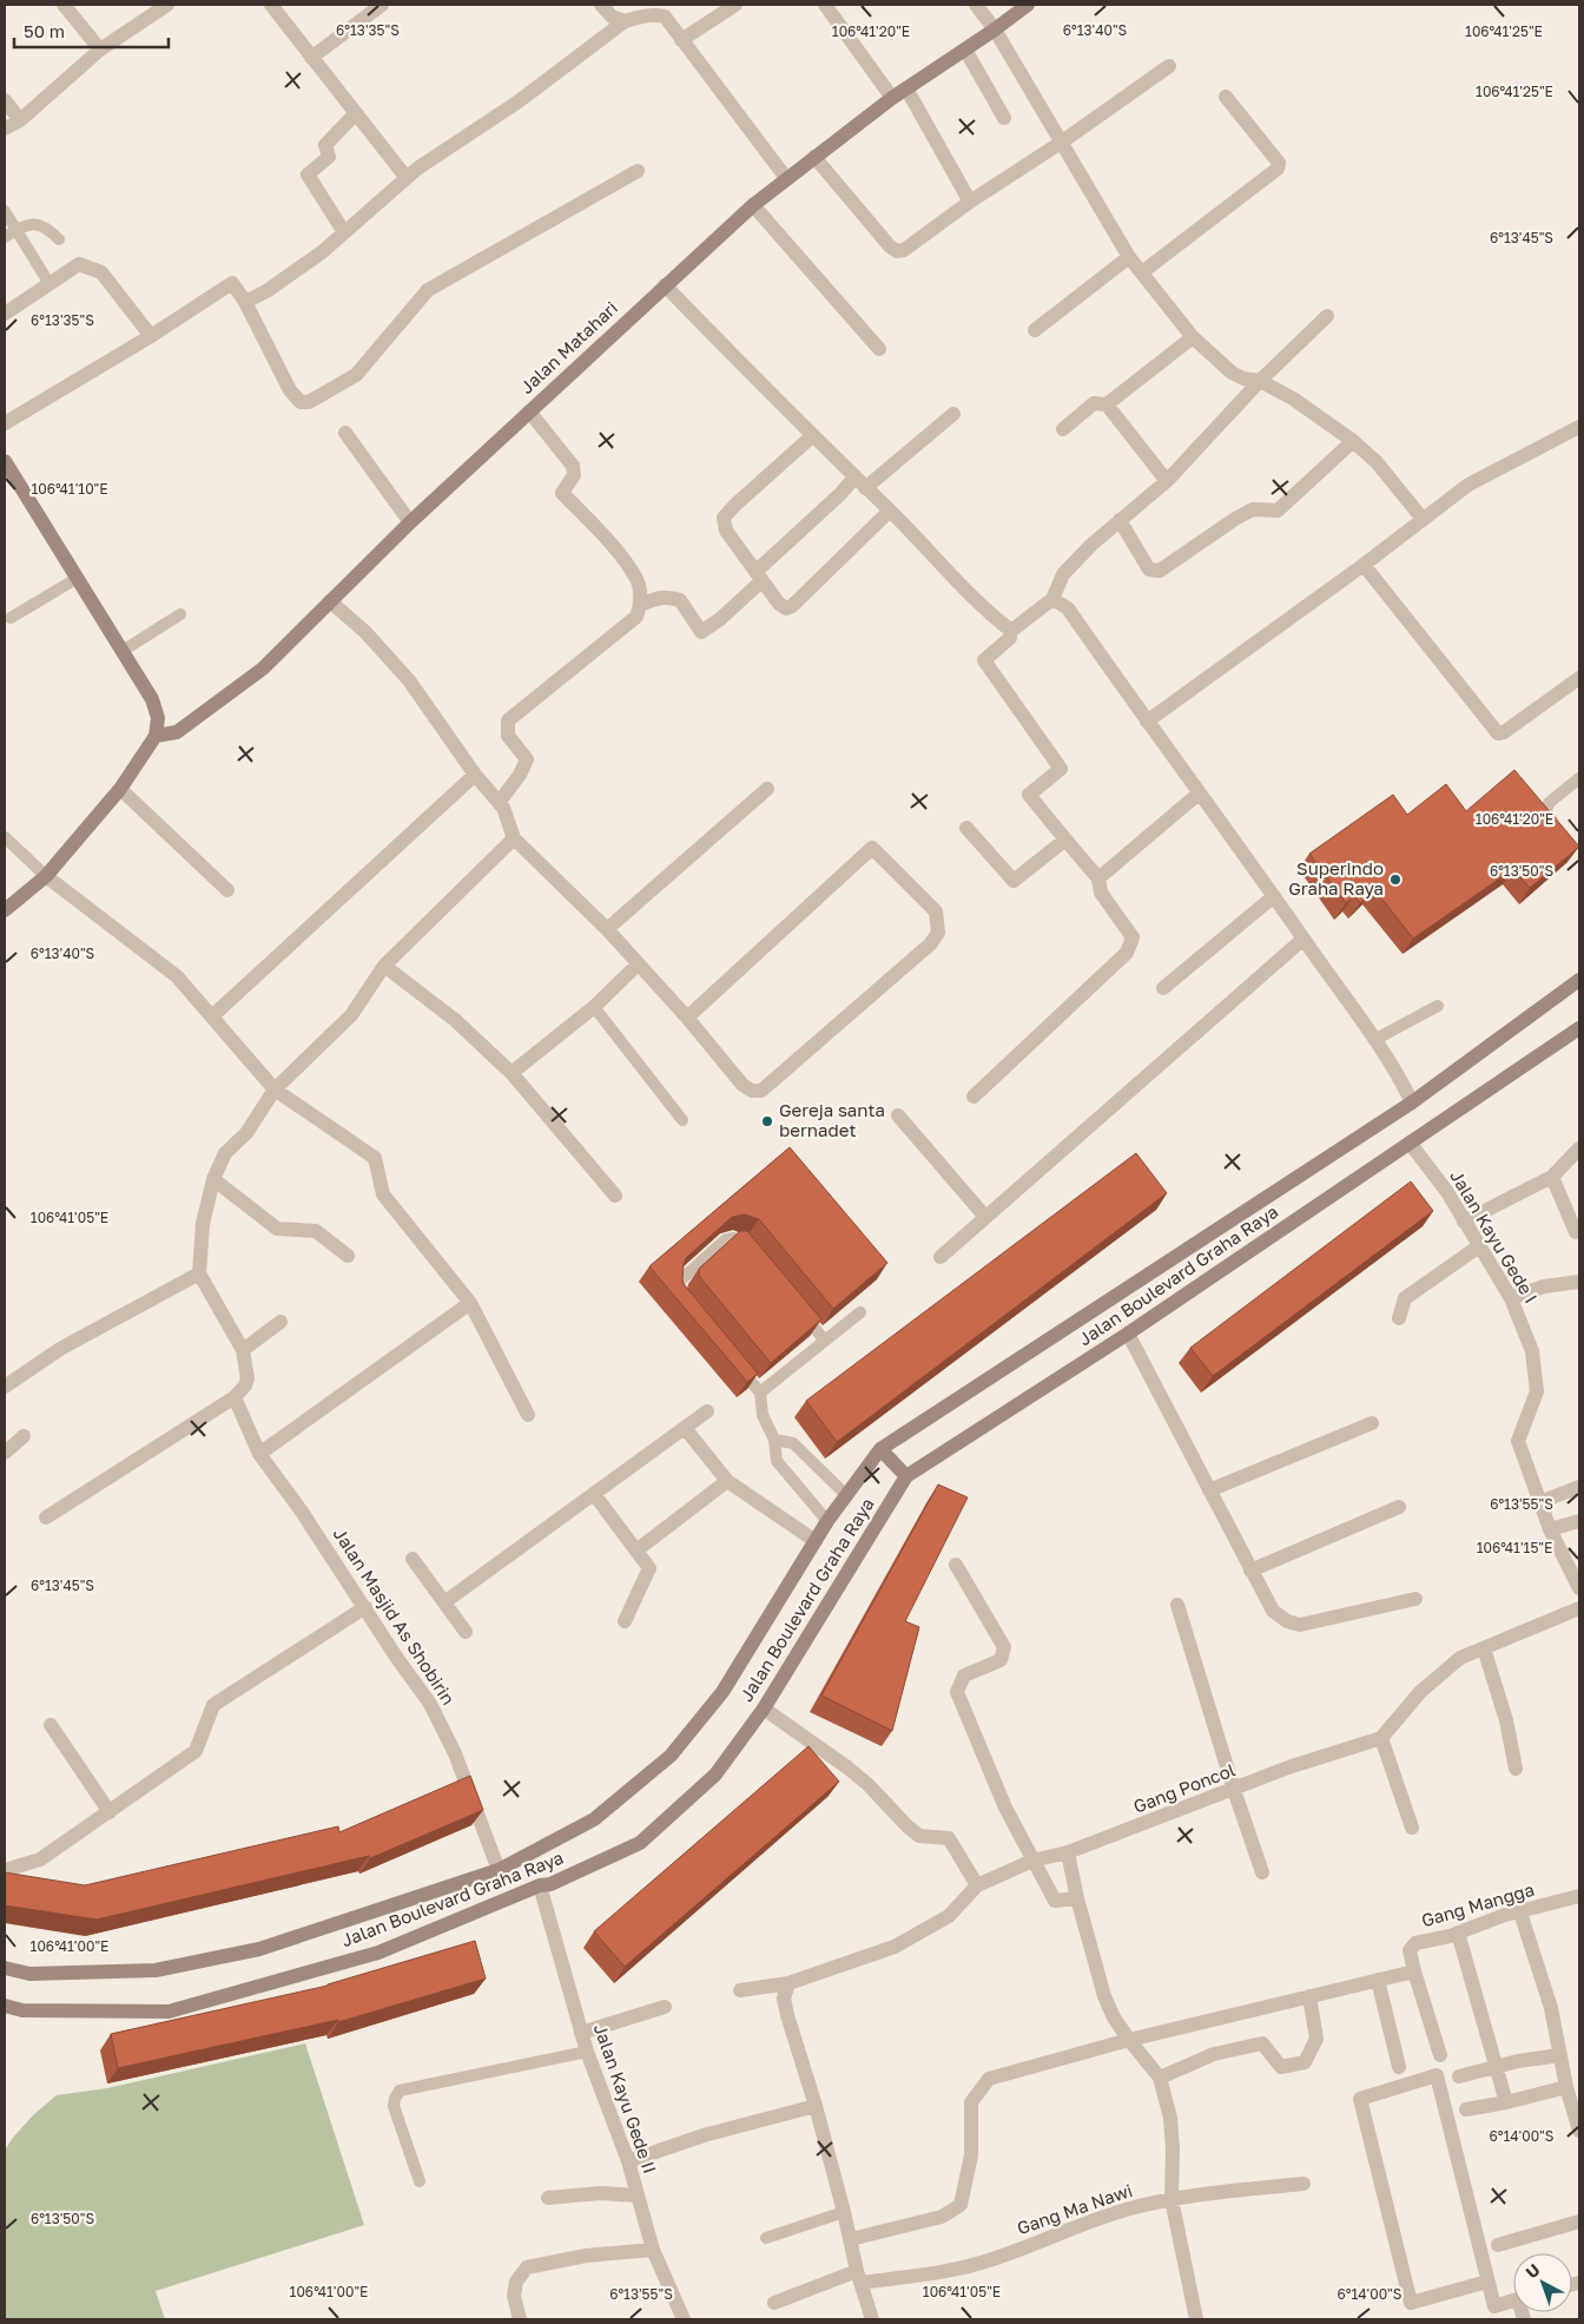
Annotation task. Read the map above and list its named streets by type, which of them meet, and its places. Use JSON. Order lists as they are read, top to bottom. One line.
{"streets":{"main road":["Jalan Matahari","Jalan Boulevard Graha Raya"],"street":["Jalan Kayu Gede I","Jalan Masjid As Shobirin","Gang Poncol","Gang Mangga","Jalan Kayu Gede II","Gang Ma Nawi"]},"crossings":[["Jalan Kayu Gede I","Jalan Boulevard Graha Raya"],["Jalan Boulevard Graha Raya","Jalan Masjid As Shobirin"],["Jalan Boulevard Graha Raya","Jalan Kayu Gede II"]],"places":["Superindo Graha Raya","Gereja santa bernadet"],"scale_bar":"50 m","north":"top left","coordinates":["6°13'35\"S","6°13'40\"S","106°41'20\"E","106°41'25\"E","6°13'45\"S","106°41'10\"E","6°13'50\"S","106°41'05\"E","6°13'55\"S","106°41'15\"E","106°41'00\"E","6°14'00\"S"]}
